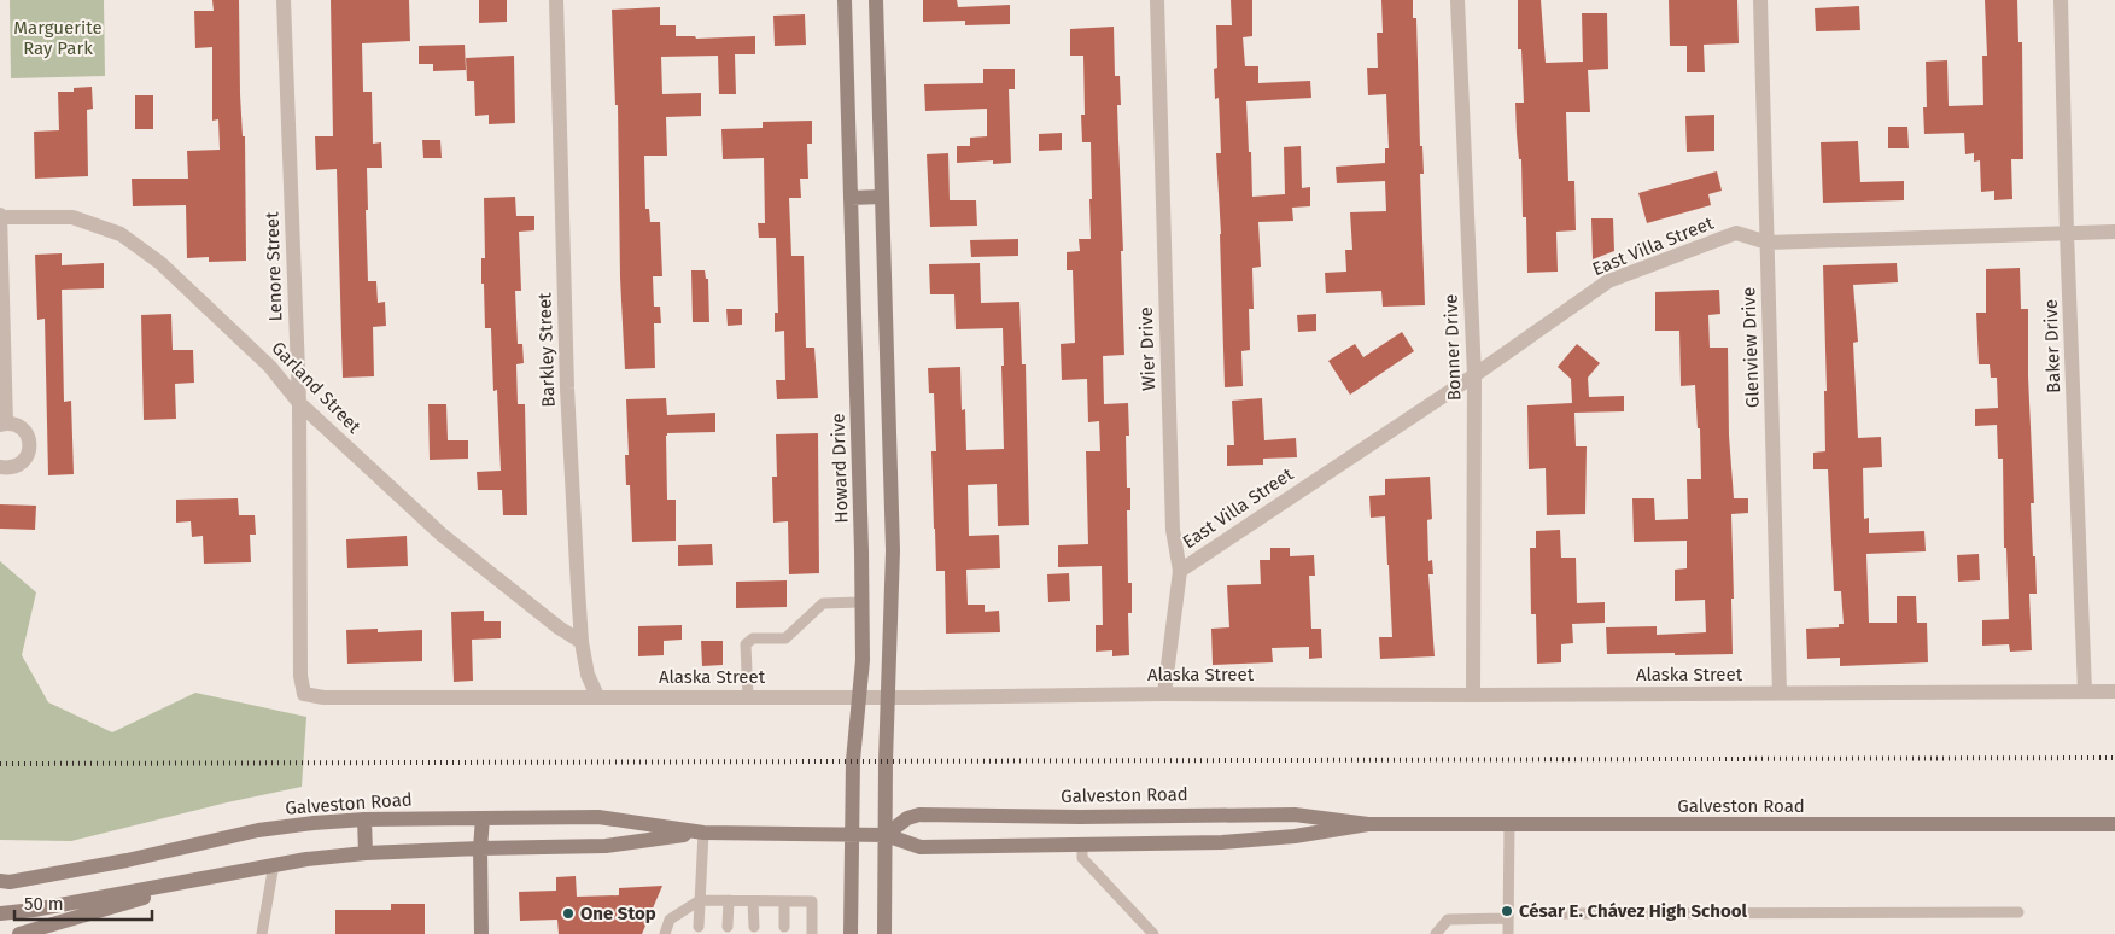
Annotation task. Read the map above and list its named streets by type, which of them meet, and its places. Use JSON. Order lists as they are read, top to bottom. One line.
{"streets":{"main road":["Howard Drive","Galveston Road"],"street":["East Villa Street","Lenore Street","Baker Drive","Bonner Drive","Glenview Drive","Wier Drive","Barkley Street","Garland Street","Alaska Street"]},"crossings":[["East Villa Street","Baker Drive"],["East Villa Street","Bonner Drive"],["East Villa Street","Glenview Drive"],["East Villa Street","Wier Drive"],["Lenore Street","Garland Street"],["Lenore Street","Alaska Street"],["Baker Drive","Alaska Street"],["Bonner Drive","Alaska Street"],["Glenview Drive","Alaska Street"],["Wier Drive","Alaska Street"],["Barkley Street","Garland Street"],["Barkley Street","Alaska Street"],["Howard Drive","Alaska Street"],["Howard Drive","Galveston Road"]],"parks":["Marguerite Ray Park"],"places":["César E. Chávez High School","One Stop"],"scale_bar":"50 m"}
